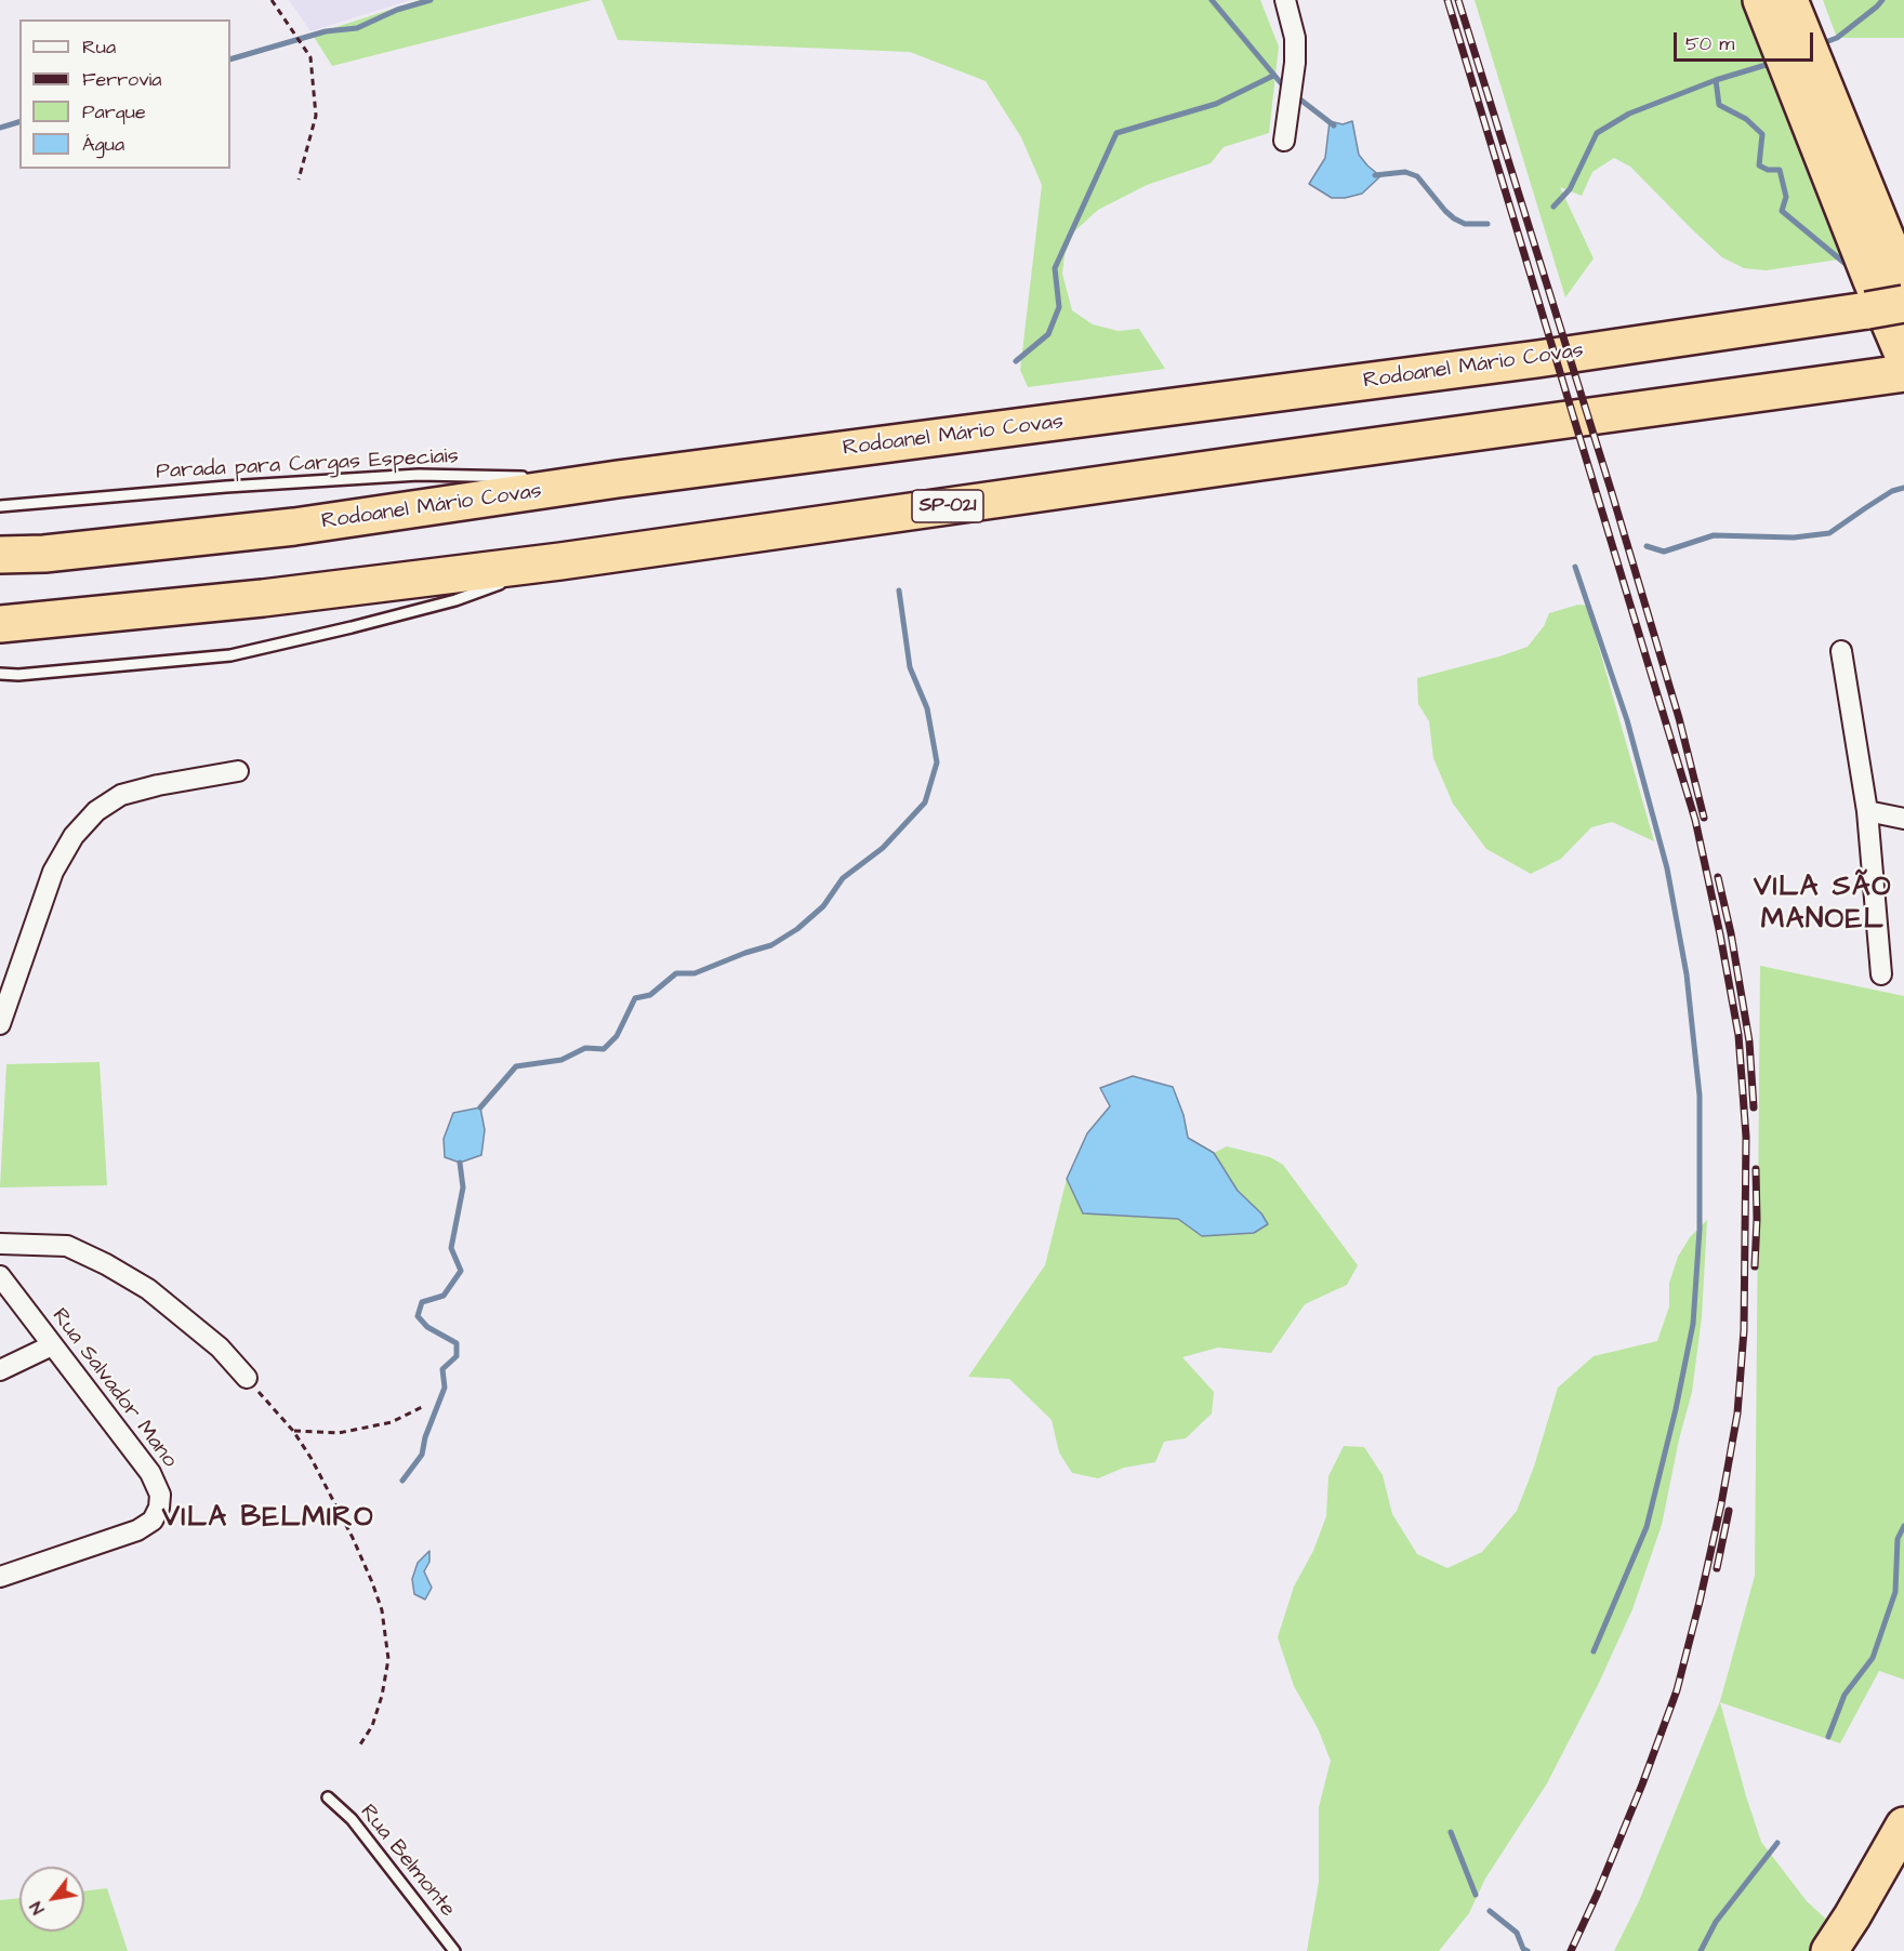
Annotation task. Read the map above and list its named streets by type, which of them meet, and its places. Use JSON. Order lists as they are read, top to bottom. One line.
{"streets":{"highway":["Rodoanel Mário Covas","SP-021"],"street":["Rua Salvador Mano"],"lane":["Parada para Cargas Especiais","Rua Belmonte"]},"districts":["VILA SÃO MANOEL","VILA BELMIRO"],"legend":["Rua","Ferrovia","Parque","Água"],"scale_bar":"50 m","north":"bottom left"}
